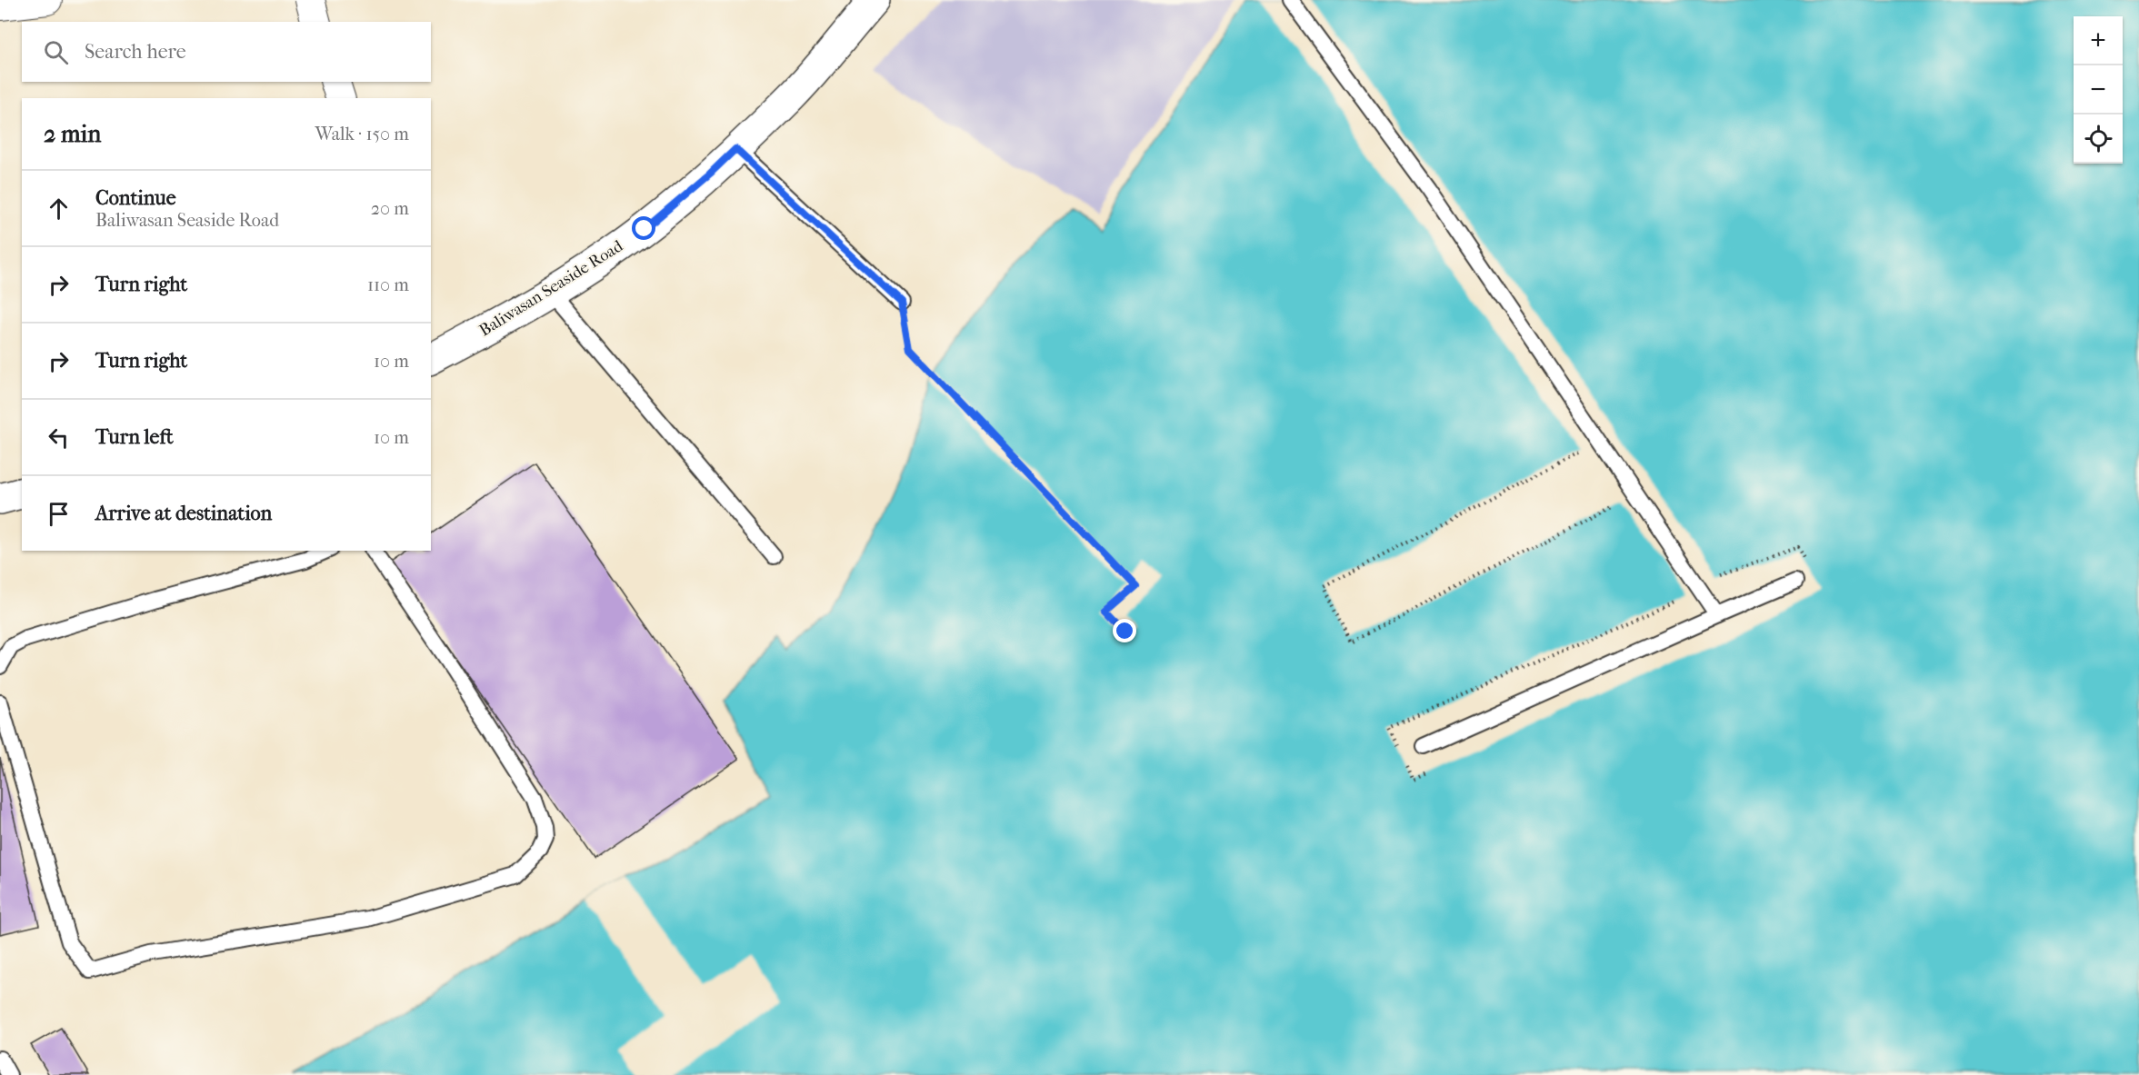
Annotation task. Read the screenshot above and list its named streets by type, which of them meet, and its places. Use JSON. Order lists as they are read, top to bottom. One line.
{"streets":{"main road":["Baliwasan Seaside Road"]},"page":{"map_buttons":["+","−"],"search":"Search here","heading":["2 min","Walk · 150 m"],"list":[["Continue","Baliwasan Seaside Road","20 m"],["Turn right","110 m"],["Turn right","10 m"],["Turn left","10 m"],"Arrive at destination"]}}
